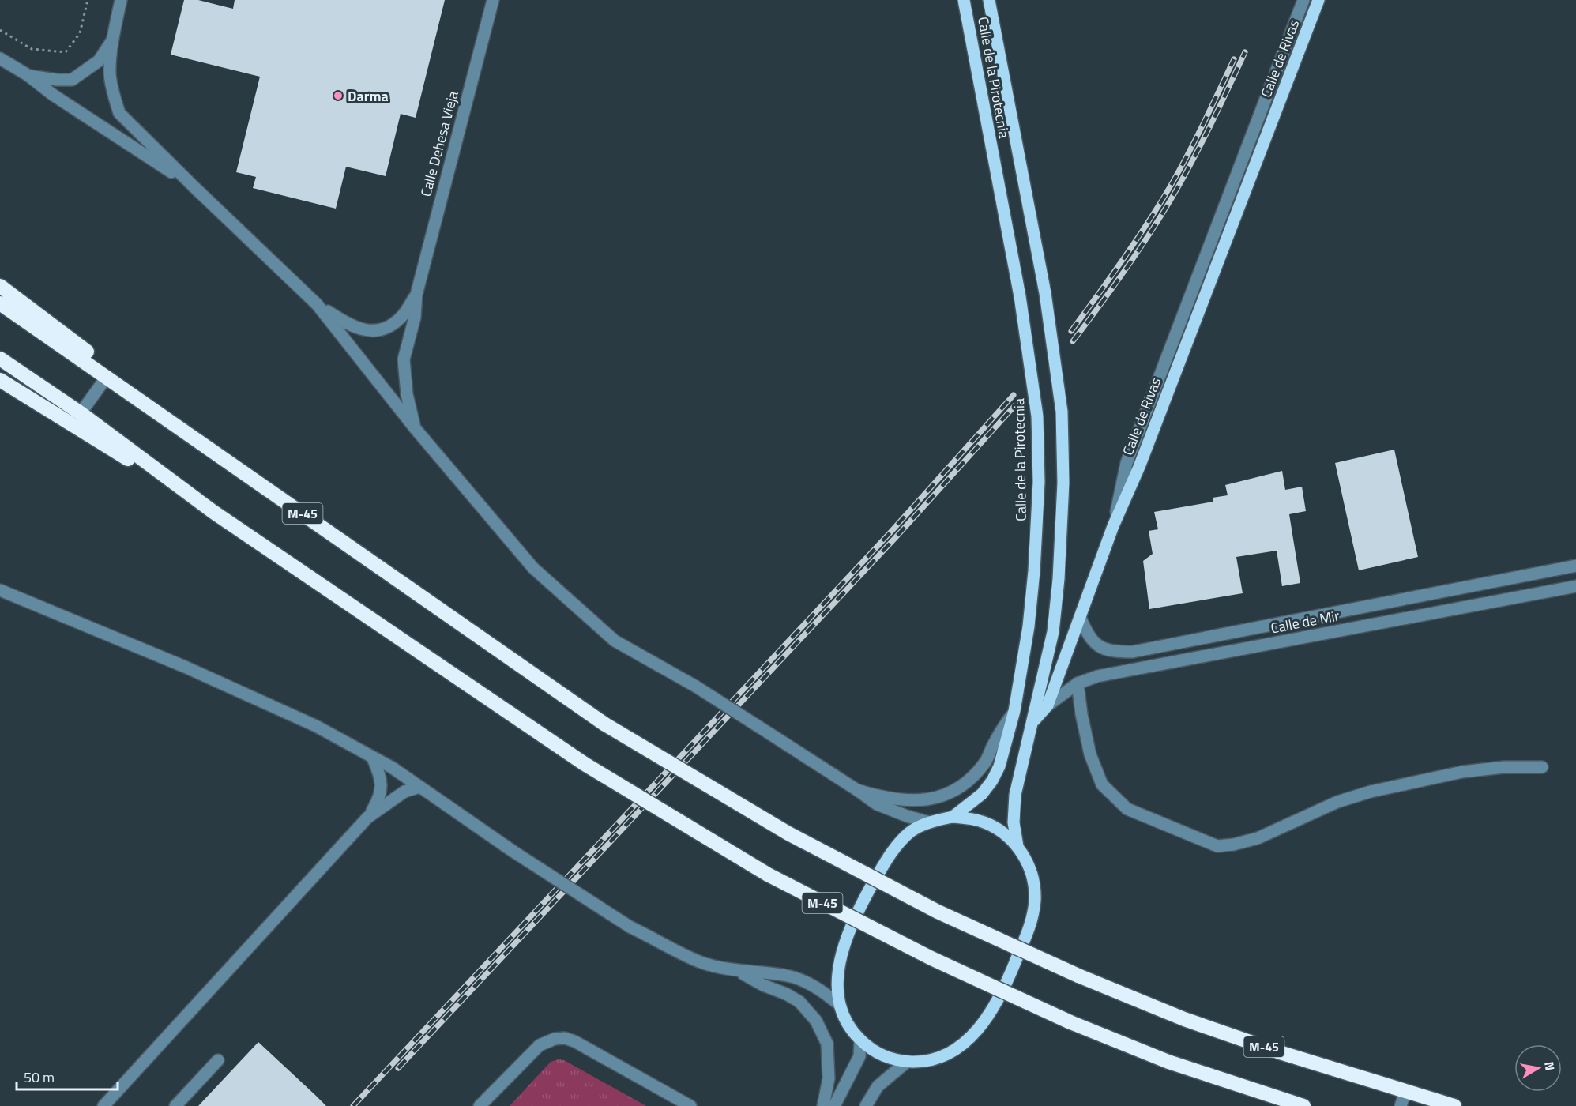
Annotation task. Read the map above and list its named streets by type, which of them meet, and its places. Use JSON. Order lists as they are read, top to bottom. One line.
{"streets":{"highway":["M-45"],"main road":["Calle de Rivas","Calle de la Pirotecnia"],"street":["Calle Dehesa Vieja","Calle de Mir"]},"crossings":[["Calle de Rivas","Calle de la Pirotecnia"],["Calle de Rivas","Calle de Mir"]],"places":["Darma"],"scale_bar":"50 m","north":"right"}
